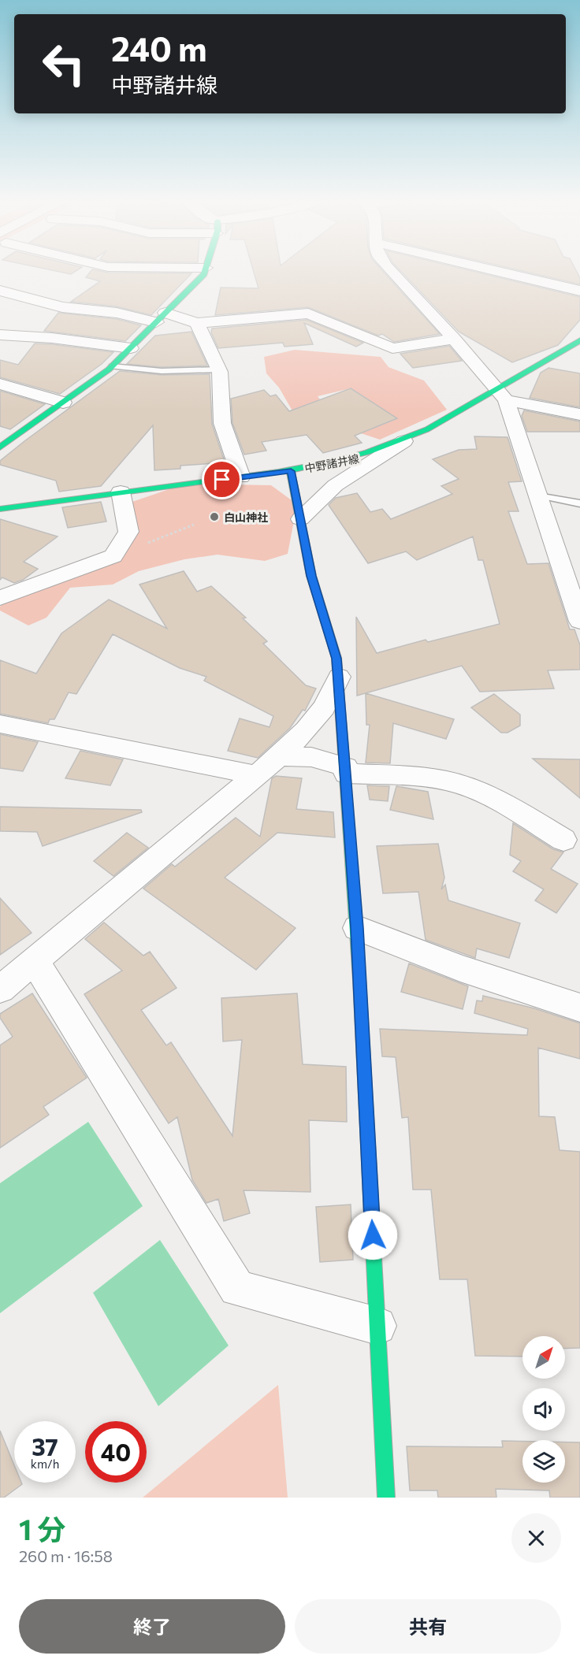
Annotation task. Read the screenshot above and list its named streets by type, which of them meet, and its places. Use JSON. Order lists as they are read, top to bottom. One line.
{"streets":{"street":["中野諸井線"]},"places":["白山神社"],"north":"top right","page":{"turn":["240 m","中野諸井線"],"speed":"37 km/h","limit":"40","heading":["1 分","260 m · 16:58"],"buttons":["終了","共有"]}}
